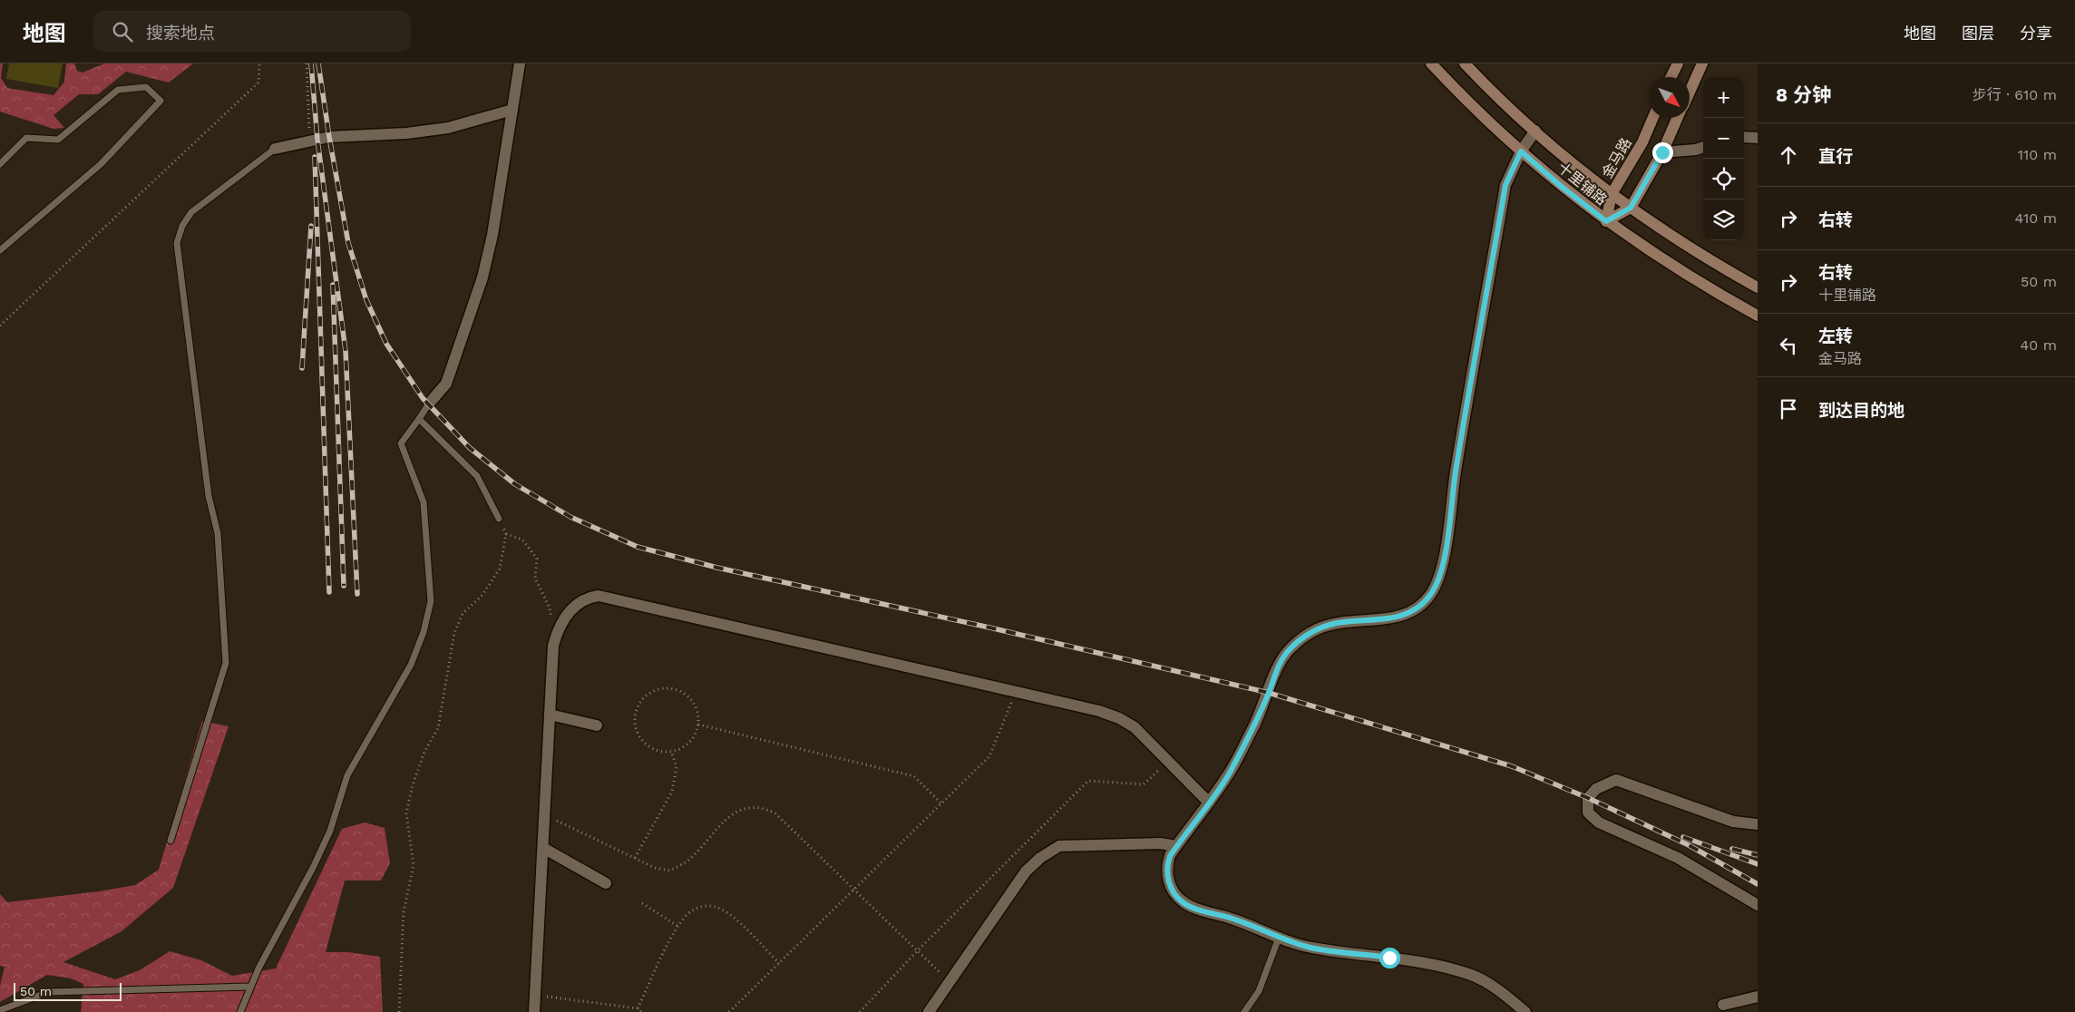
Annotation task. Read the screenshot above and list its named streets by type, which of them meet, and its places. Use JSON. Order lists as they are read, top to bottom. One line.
{"streets":{"main road":["金马路","十里铺路"]},"crossings":[["金马路","十里铺路"]],"scale_bar":"50 m","north":"bottom right","page":{"header":"地图","search":"搜索地点","nav":["地图","图层","分享"],"heading":["8 分钟","步行 · 610 m"],"map_buttons":["+","−"],"list":[["直行","110 m"],["右转","410 m"],["右转","十里铺路","50 m"],["左转","金马路","40 m"],"到达目的地"],"scale":"50 m"}}
